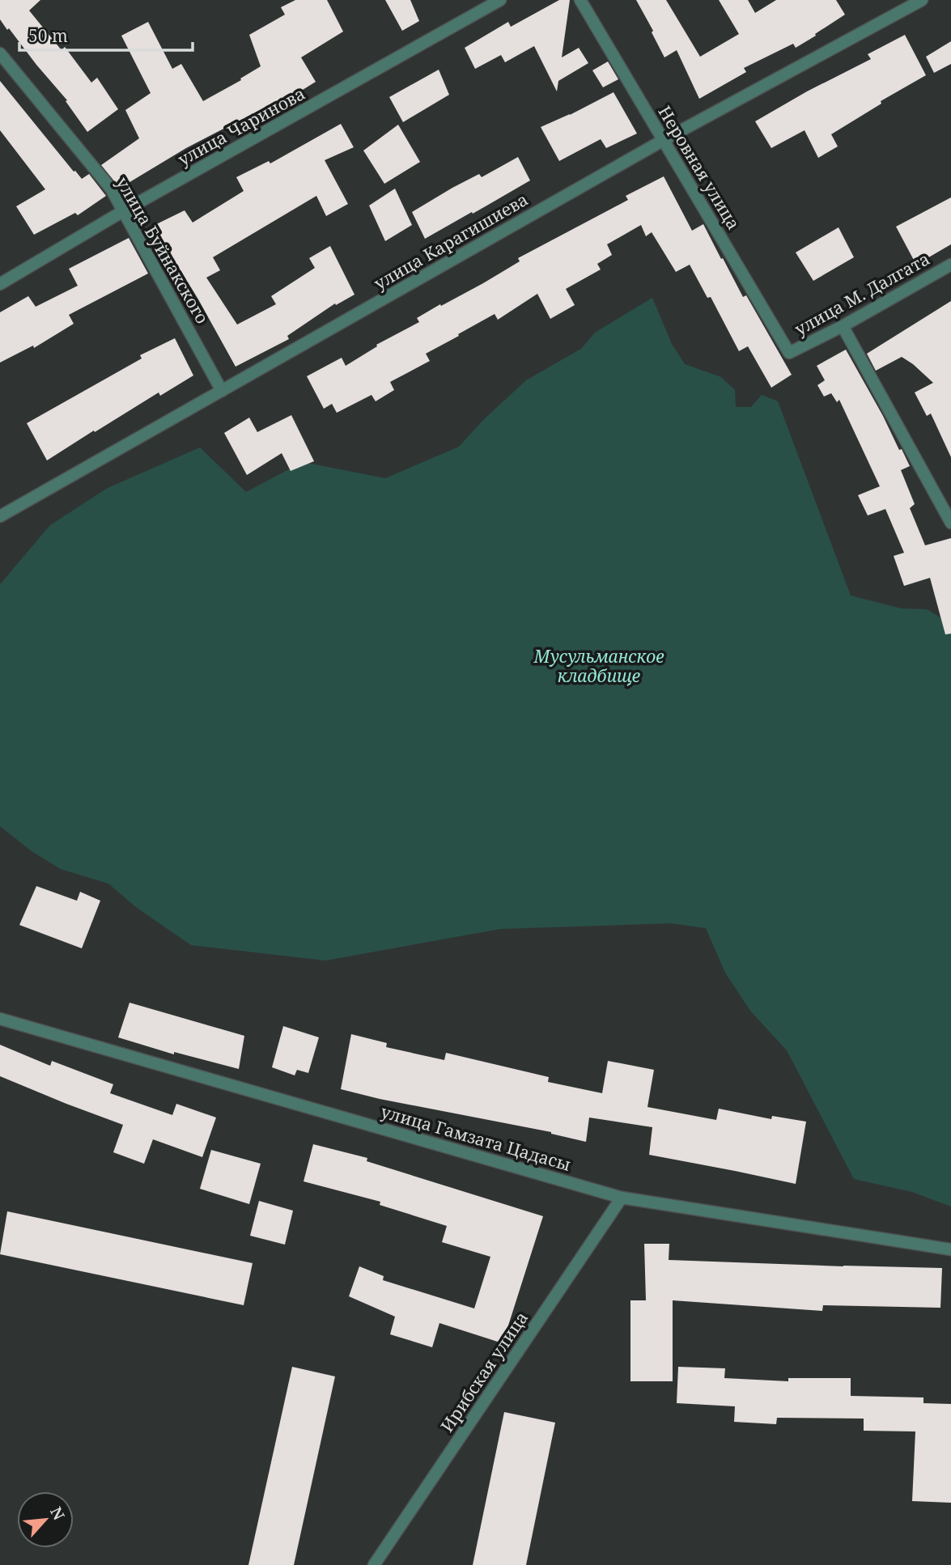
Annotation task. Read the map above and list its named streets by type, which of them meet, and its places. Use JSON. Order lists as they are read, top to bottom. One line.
{"streets":{"street":["улица Чаринова","Неровная улица","улица Карагишиева","улица Буйнакского","улица М. Далгата","улица Гамзата Цадасы","Ирибская улица"]},"crossings":[["улица Чаринова","улица Буйнакского"],["Неровная улица","улица Карагишиева"],["Неровная улица","улица М. Далгата"],["улица Карагишиева","улица Буйнакского"],["улица Гамзата Цадасы","Ирибская улица"]],"parks":["Мусульманское кладбище"],"scale_bar":"50 m","north":"top right"}
